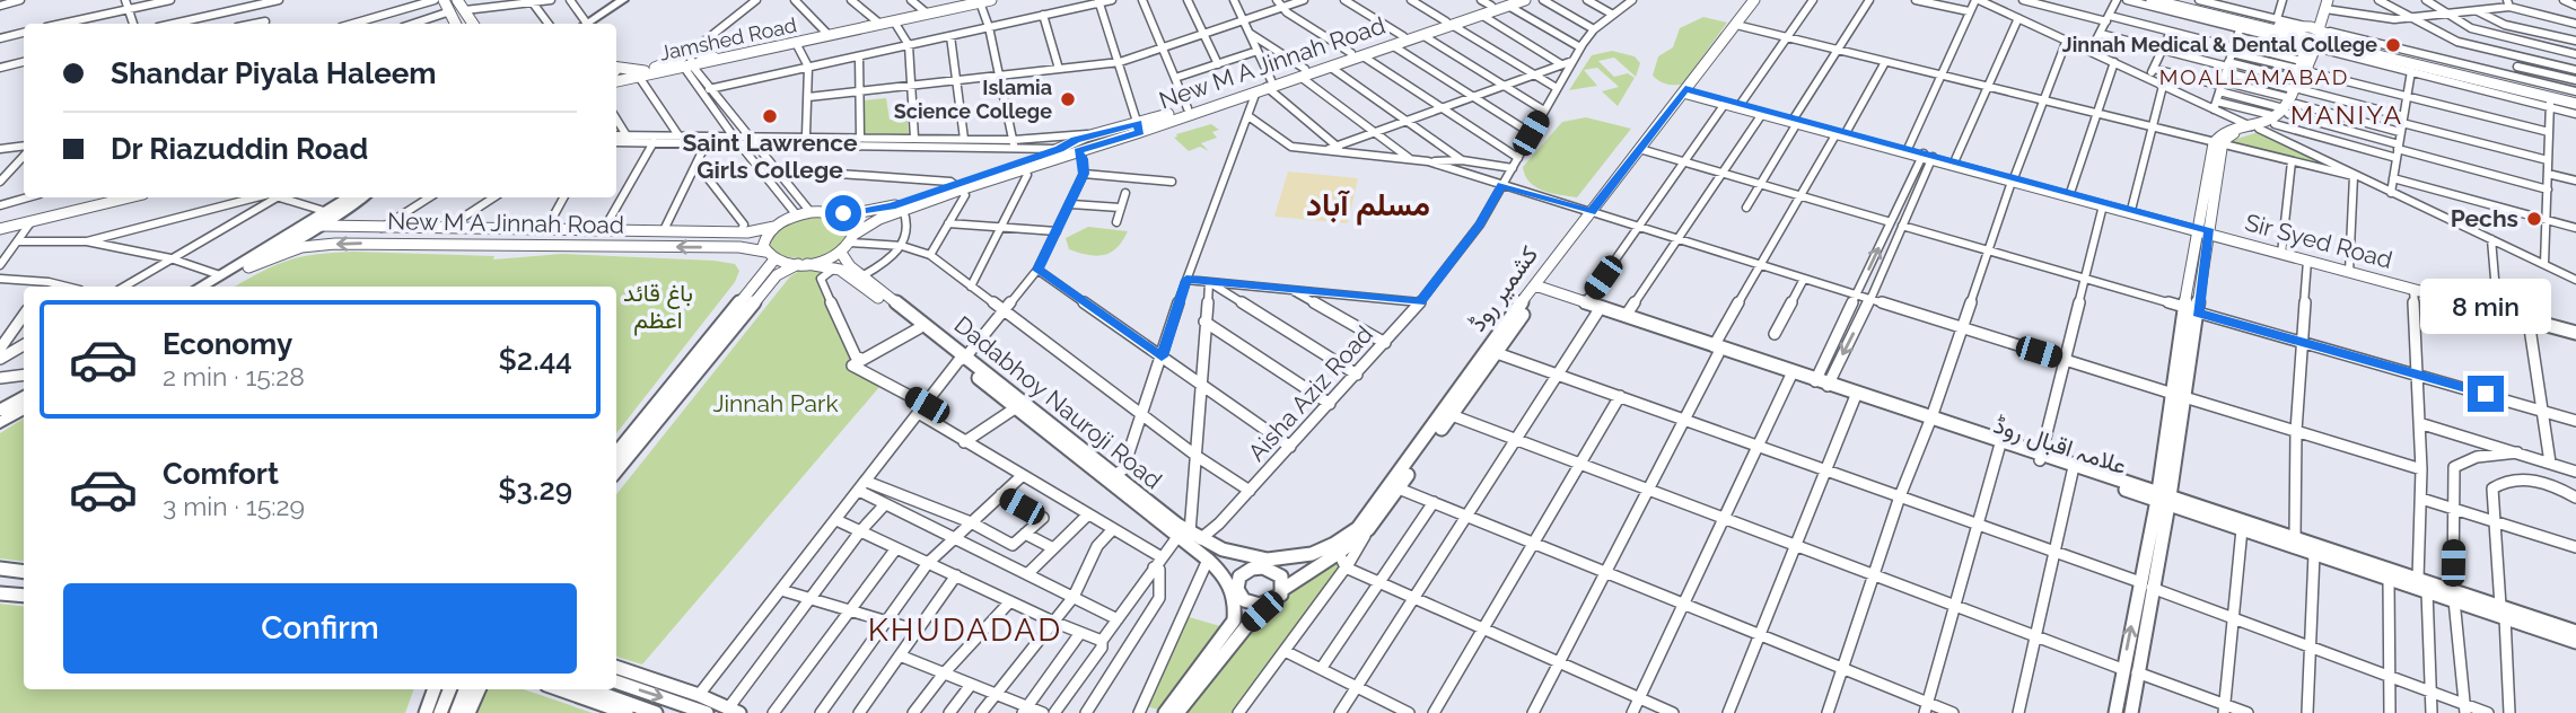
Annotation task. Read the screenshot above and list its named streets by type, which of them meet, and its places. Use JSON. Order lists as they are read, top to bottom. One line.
{"streets":{"main road":["Jamshed Road","New M A Jinnah Road","Sir Syed Road","کشمیر روڈ","Dadabhoy Nauroji Road","علامہ اقبال روڈ"],"street":["Aisha Aziz Road"]},"crossings":[["New M A Jinnah Road","Dadabhoy Nauroji Road"],["Sir Syed Road","کشمیر روڈ"],["کشمیر روڈ","Dadabhoy Nauroji Road"],["کشمیر روڈ","علامہ اقبال روڈ"],["Aisha Aziz Road","Dadabhoy Nauroji Road"]],"districts":["MOALLAMABAD","MANIYA","مسلم آباد","KHUDADAD"],"parks":["باغ قائد اعظم","Jinnah Park"],"places":["Jinnah Medical & Dental College","Islamia Science College","Saint Lawrence Girls College","Pechs"],"page":{"banner":["Shandar Piyala Haleem","Dr Riazuddin Road"],"bubble":"8 min","list":[{"name":"Economy","note":"2 min · 15:28","value":"$2.44"},{"name":"Comfort","note":"3 min · 15:29","value":"$3.29"}],"buttons":"Confirm"}}
